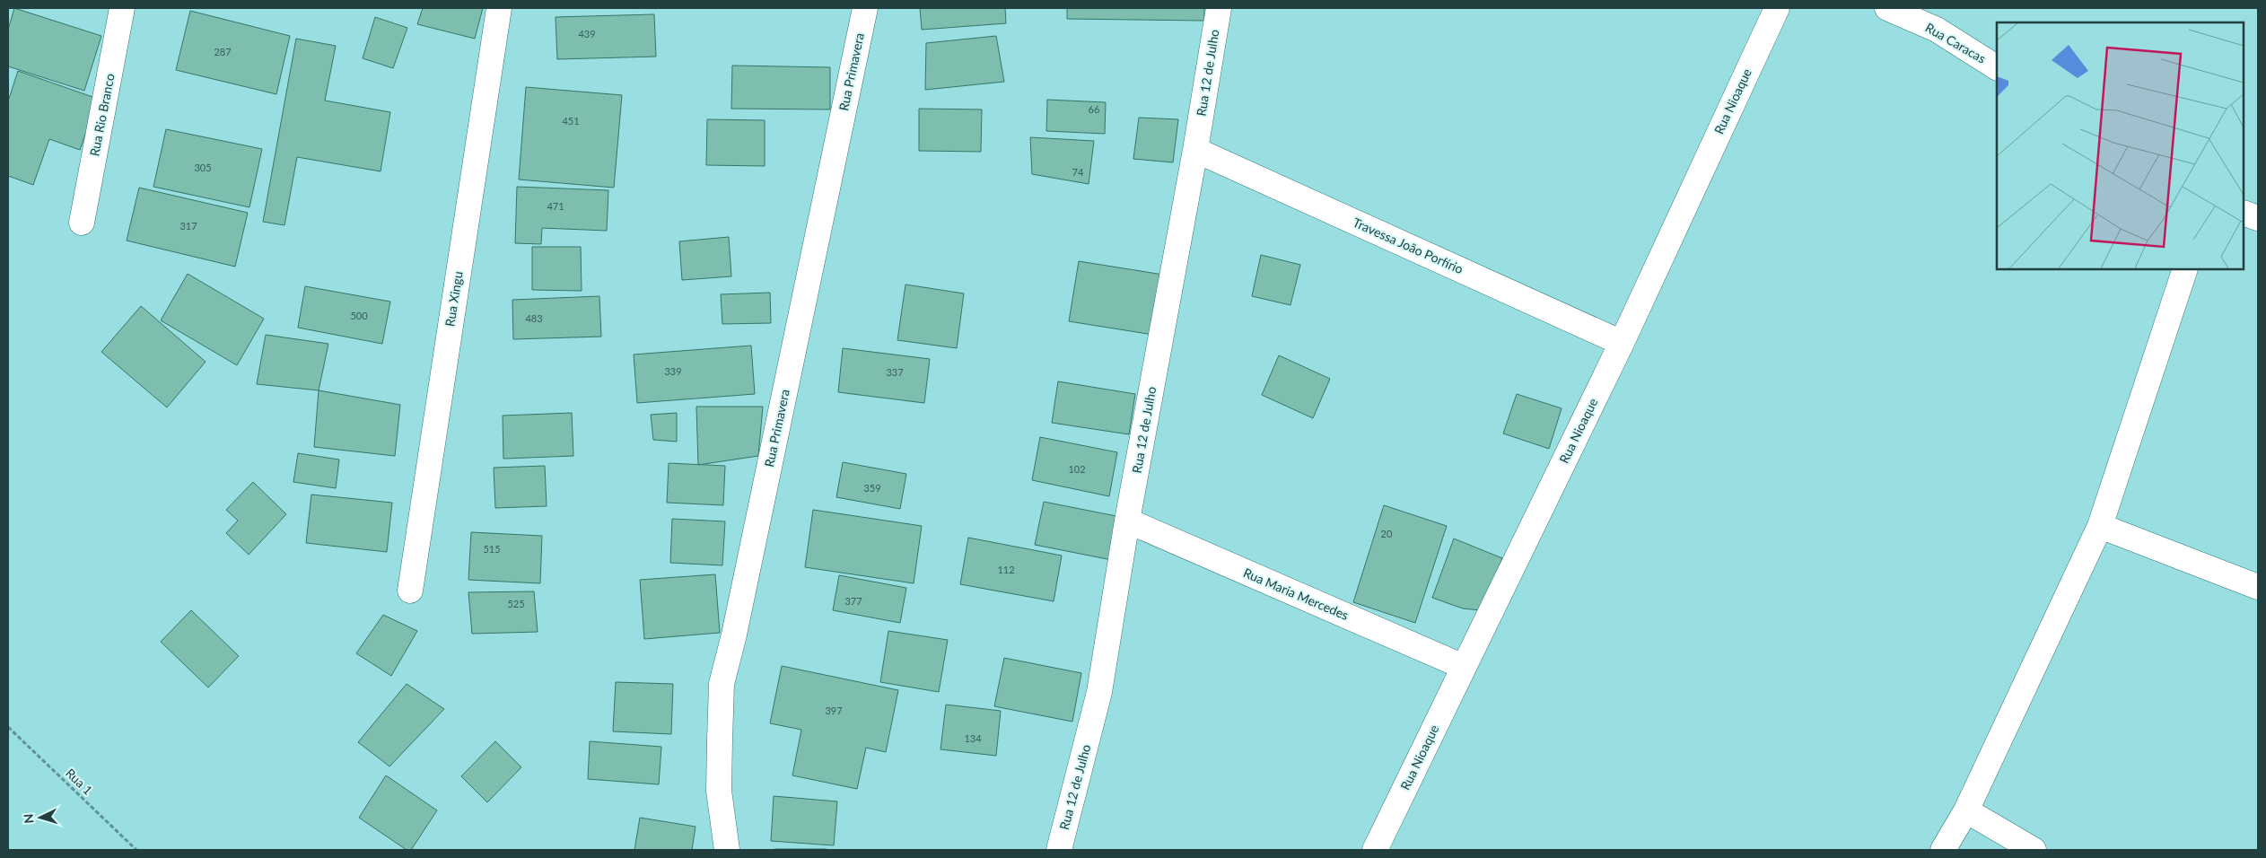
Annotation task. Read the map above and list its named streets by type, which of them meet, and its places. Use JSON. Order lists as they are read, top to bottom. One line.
{"streets":{"street":["Rua Caracas","Rua Primavera","Rua 12 de Julho","Rua Nioaque","Rua Rio Branco","Travessa João Porfírio","Rua Xingu","Rua Maria Mercedes"],"path":["Rua 1"]},"crossings":[["Rua 12 de Julho","Travessa João Porfírio"],["Rua 12 de Julho","Rua Maria Mercedes"],["Rua Nioaque","Travessa João Porfírio"],["Rua Nioaque","Rua Maria Mercedes"]],"house_numbers":["439","287","66","451","305","74","471","317","500","483","339","337","102","359","20","515","112","377","525","397","134"],"north":"left"}
